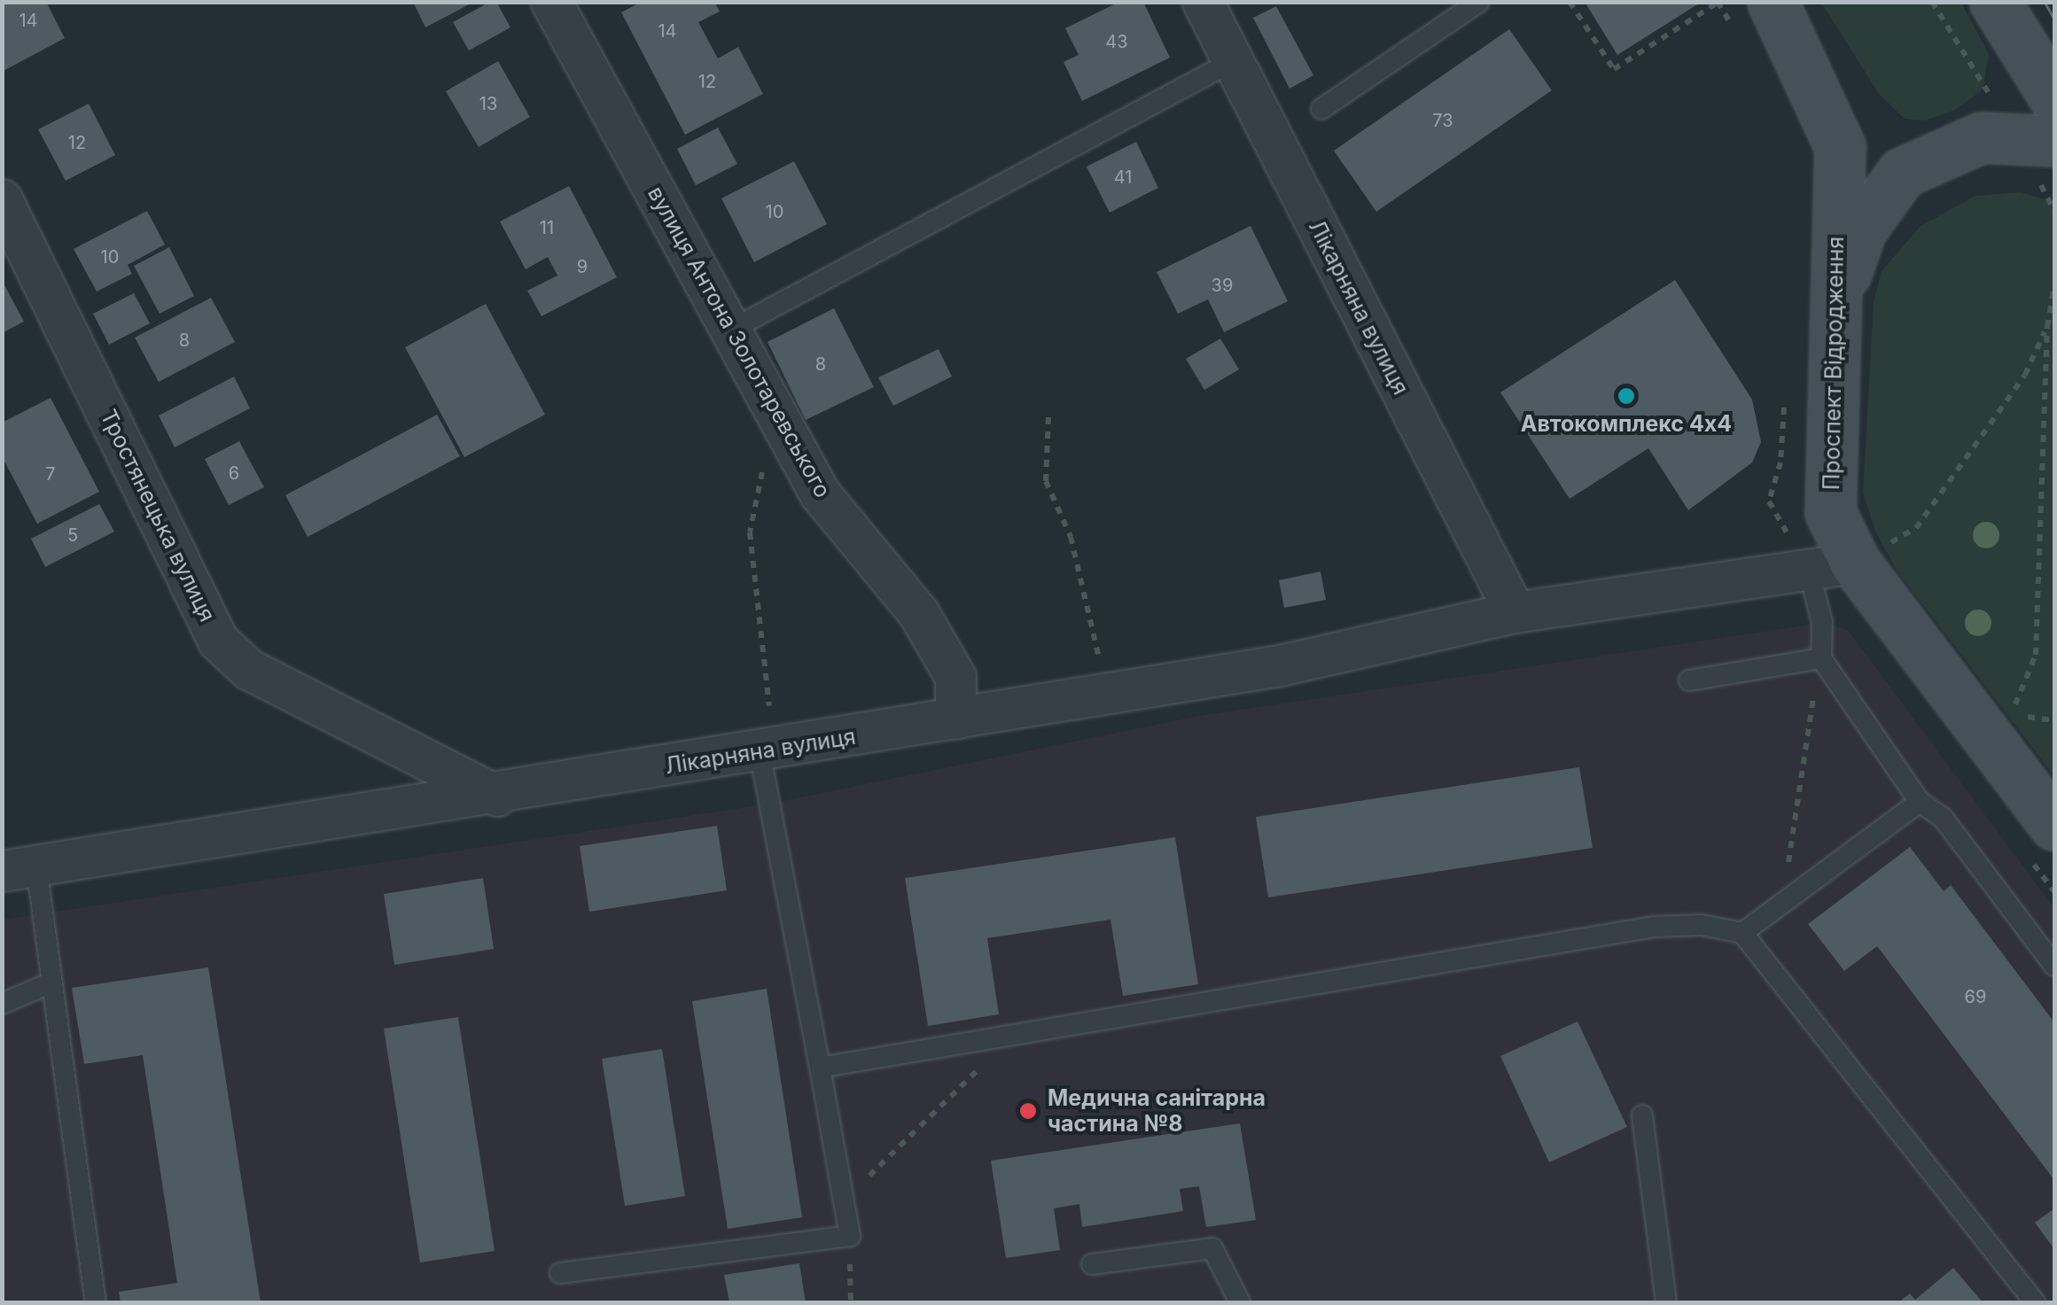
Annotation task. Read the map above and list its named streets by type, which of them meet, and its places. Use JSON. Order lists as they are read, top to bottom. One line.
{"streets":{"main road":["Проспект Відродження"],"street":["Лікарняна вулиця","вулиця Антона Золотаревського","Тростянецька вулиця"]},"crossings":[["Лікарняна вулиця","вулиця Антона Золотаревського"],["Лікарняна вулиця","Проспект Відродження"],["Лікарняна вулиця","Тростянецька вулиця"]],"places":["Автокомплекс 4x4","Медична санітарна частина №8"],"house_numbers":["14","14","43","12","13","73","12","41","10","11","10","9","39","8","8","6","7","5","69"]}
